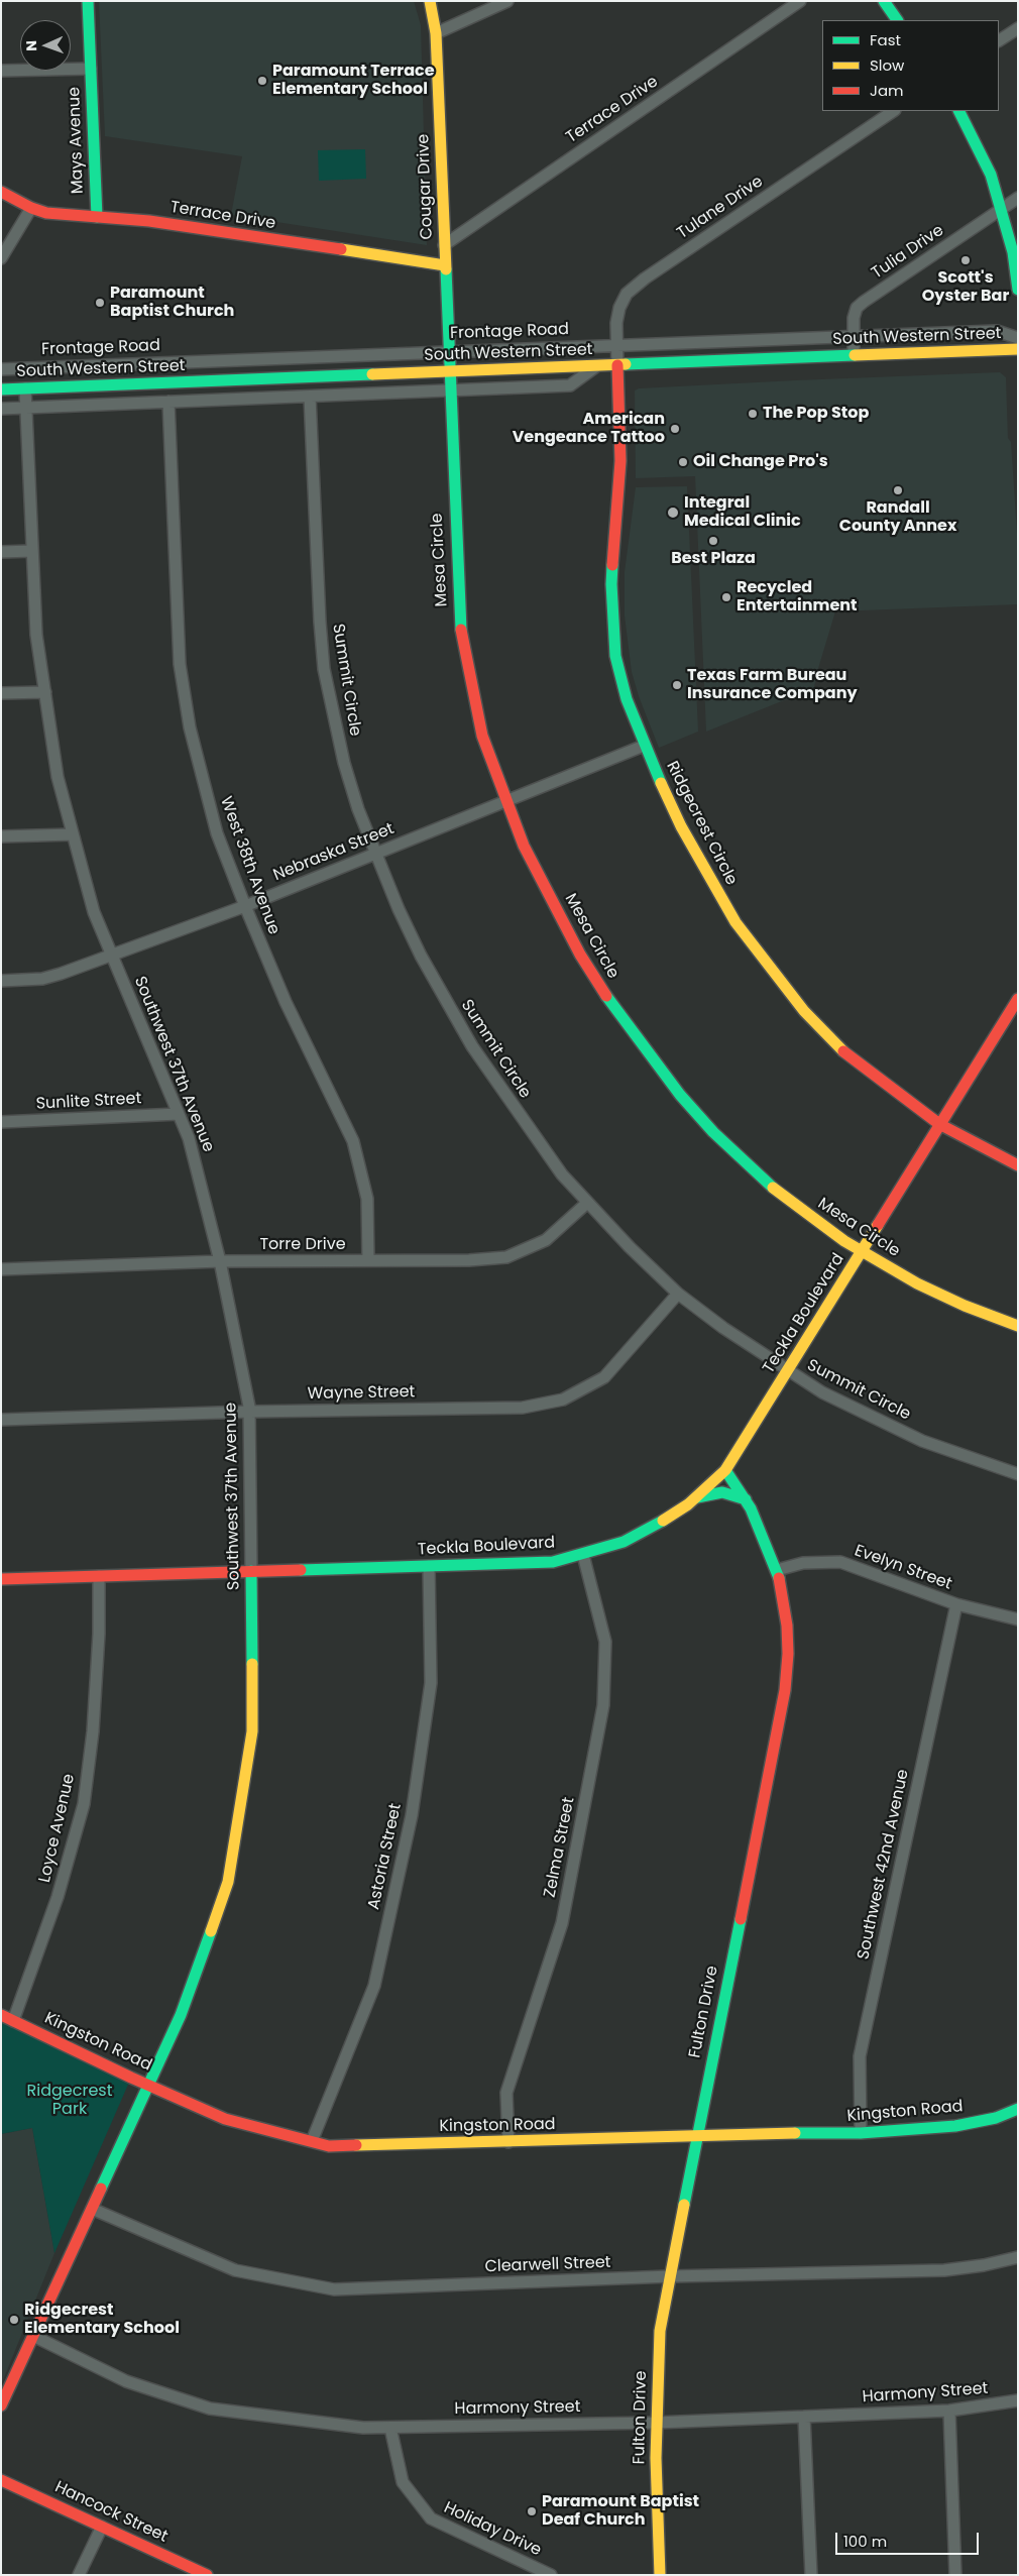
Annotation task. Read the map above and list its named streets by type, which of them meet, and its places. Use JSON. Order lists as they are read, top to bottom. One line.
{"streets":{"street":["Terrace Drive","Mays Avenue","Cougar Drive","Tulane Drive","Tulia Drive","Frontage Road","South Western Street","Mesa Circle","Summit Circle","Ridgecrest Circle","Nebraska Street","West 38th Avenue","Southwest 37th Avenue","Sunlite Street","Torre Drive","Teckla Boulevard","Wayne Street","Evelyn Street","Loyce Avenue","Zelma Street","Astoria Street","Southwest 42nd Avenue","Fulton Drive","Kingston Road","Clearwell Street","Harmony Street","Hancock Street","Holiday Drive"]},"crossings":[["Terrace Drive","Mays Avenue"],["Terrace Drive","Cougar Drive"],["Cougar Drive","Frontage Road"],["Cougar Drive","South Western Street"],["Cougar Drive","Mesa Circle"],["Tulane Drive","Frontage Road"],["Tulane Drive","South Western Street"],["Tulane Drive","Ridgecrest Circle"],["Tulia Drive","Frontage Road"],["Tulia Drive","South Western Street"],["South Western Street","Mesa Circle"],["South Western Street","Ridgecrest Circle"],["South Western Street","Southwest 37th Avenue"],["Mesa Circle","Nebraska Street"],["Mesa Circle","Teckla Boulevard"],["Summit Circle","Nebraska Street"],["Summit Circle","Torre Drive"],["Summit Circle","Teckla Boulevard"],["Summit Circle","Wayne Street"],["Ridgecrest Circle","Nebraska Street"],["Ridgecrest Circle","Teckla Boulevard"],["Nebraska Street","West 38th Avenue"],["Nebraska Street","Southwest 37th Avenue"],["West 38th Avenue","Torre Drive"],["Southwest 37th Avenue","Sunlite Street"],["Southwest 37th Avenue","Torre Drive"],["Southwest 37th Avenue","Teckla Boulevard"],["Southwest 37th Avenue","Wayne Street"],["Southwest 37th Avenue","Kingston Road"],["Southwest 37th Avenue","Clearwell Street"],["Southwest 37th Avenue","Harmony Street"],["Teckla Boulevard","Loyce Avenue"],["Teckla Boulevard","Zelma Street"],["Teckla Boulevard","Astoria Street"],["Teckla Boulevard","Fulton Drive"],["Evelyn Street","Southwest 42nd Avenue"],["Evelyn Street","Fulton Drive"],["Loyce Avenue","Kingston Road"],["Zelma Street","Kingston Road"],["Astoria Street","Kingston Road"],["Southwest 42nd Avenue","Kingston Road"],["Fulton Drive","Kingston Road"],["Fulton Drive","Clearwell Street"],["Fulton Drive","Harmony Street"],["Harmony Street","Holiday Drive"]],"parks":["Ridgecrest Park"],"places":["Paramount Terrace Elementary School","Scott's Oyster Bar","Paramount Baptist Church","The Pop Stop","American Vengeance Tattoo","Oil Change Pro's","Randall County Annex","Integral Medical Clinic","Best Plaza","Recycled Entertainment","Texas Farm Bureau Insurance Company","Ridgecrest Elementary School","Paramount Baptist Deaf Church"],"legend":["Fast","Slow","Jam"],"scale_bar":"100 m","north":"left"}
